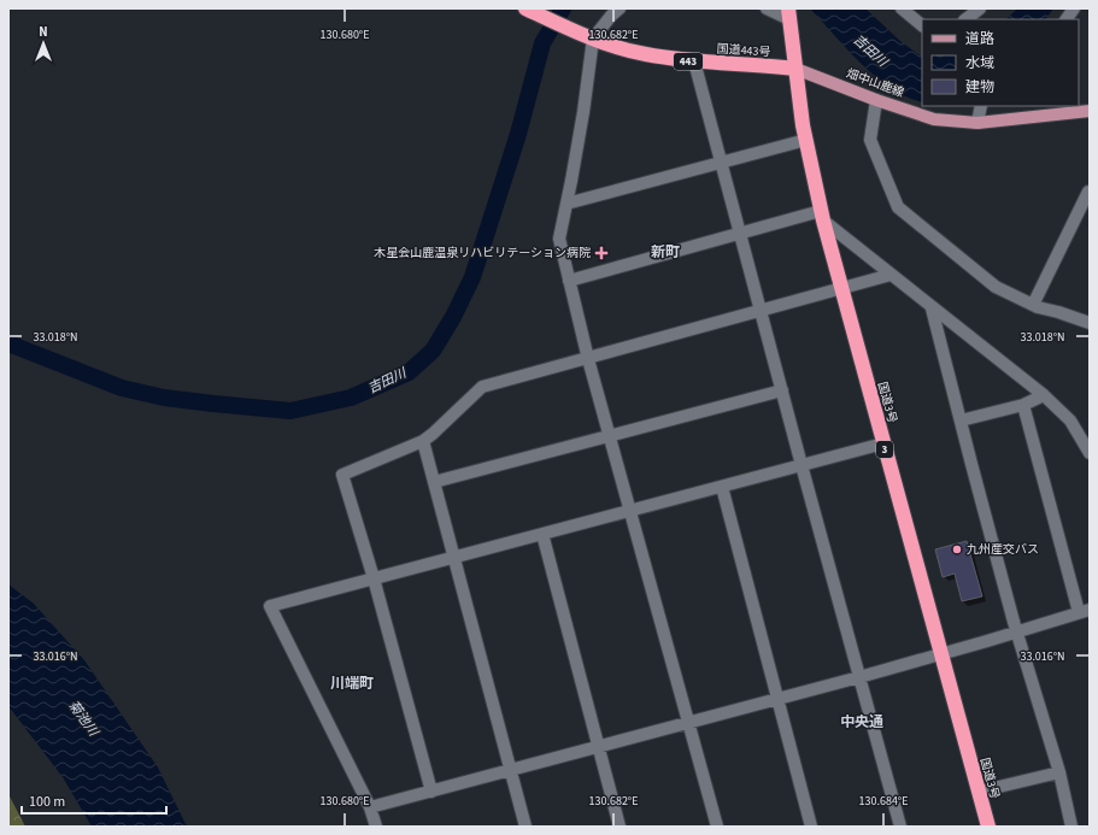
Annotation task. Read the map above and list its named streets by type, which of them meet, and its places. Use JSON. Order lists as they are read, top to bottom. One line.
{"streets":{"highway":["国道443号","443","国道3号","3"],"main road":["畑中山鹿線"]},"crossings":[["国道443号","畑中山鹿線"],["国道443号","国道3号"],["畑中山鹿線","国道3号"]],"districts":["新町","川端町","中央通"],"water":["吉田川","菊池川"],"places":{"health":["木星会山鹿温泉リハビリテーション病院"],"other":["九州産交バス"]},"legend":["道路","水域","建物"],"scale_bar":"100 m","north":"top","coordinates":["130.680°E","130.682°E","33.018°N","33.016°N","130.684°E"]}
